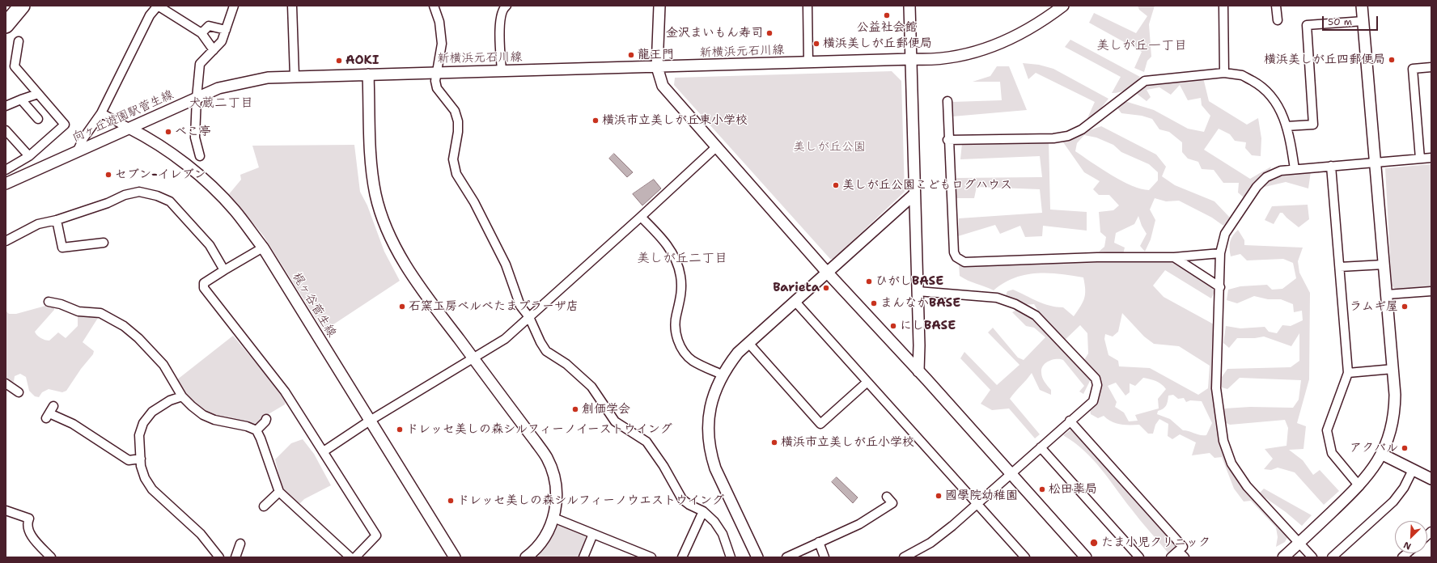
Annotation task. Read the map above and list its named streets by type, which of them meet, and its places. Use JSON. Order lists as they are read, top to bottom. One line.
{"streets":{"street":["新横浜元石川線","向ヶ丘遊園駅菅生線","梶ヶ谷菅生線"]},"crossings":[["新横浜元石川線","向ヶ丘遊園駅菅生線"],["向ヶ丘遊園駅菅生線","梶ヶ谷菅生線"]],"districts":["美しが丘一丁目","犬蔵二丁目","美しが丘二丁目"],"parks":["美しが丘公園"],"places":["公益社会館","金沢まいもん寿司","横浜美しが丘郵便局","龍王門","横浜美しが丘四郵便局","AOKI","横浜市立美しが丘東小学校","べこ亭","セブン-イレブン","美しが丘公園こどもログハウス","ひがしBASE","Barieta","まんなかBASE","石窯工房ベルベたまプラーザ店","ラムギ屋","にしBASE","創価学会","ドレッセ美しの森シルフィーノイーストウイング","横浜市立美しが丘小学校","アクバル","松田薬局","國學院幼稚園","ドレッセ美しの森シルフィーノウエストウイング","たま小児クリニック"],"scale_bar":"50 m","north":"bottom left"}
